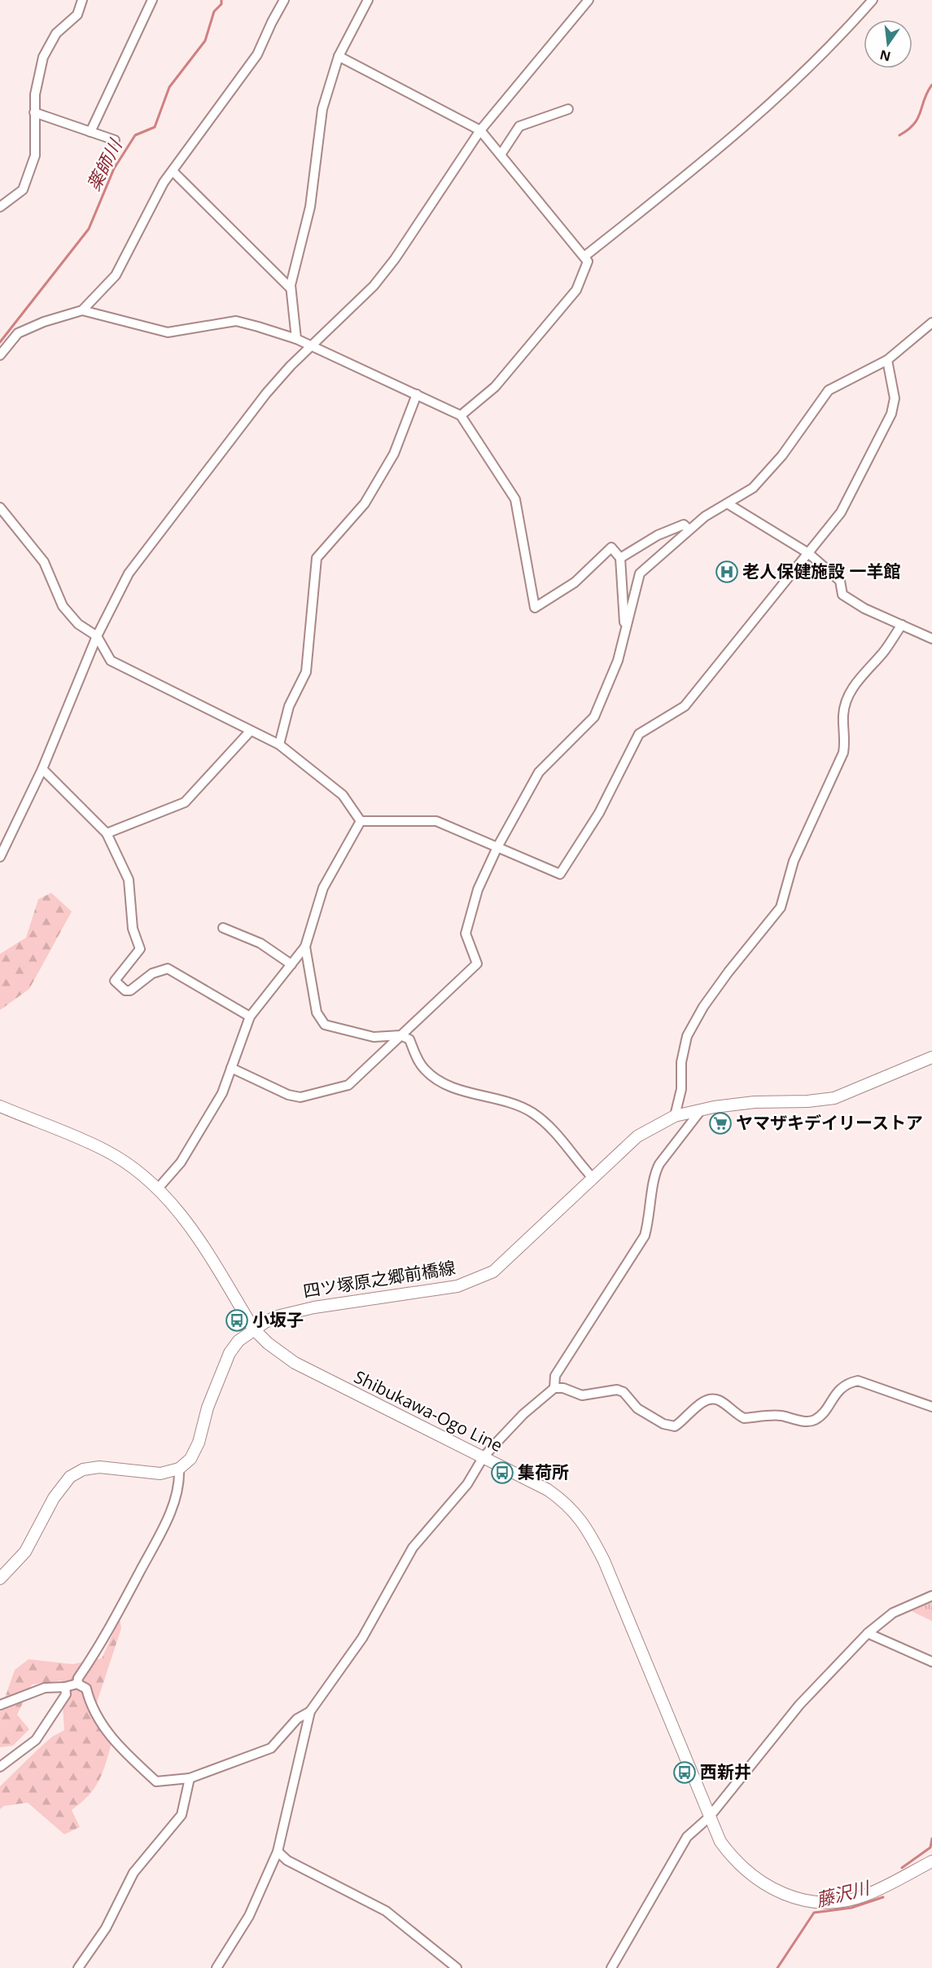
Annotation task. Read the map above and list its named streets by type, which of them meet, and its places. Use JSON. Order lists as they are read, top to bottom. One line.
{"streets":{"main road":["四ツ塚原之郷前橋線","Shibukawa-Ogo Line"]},"crossings":[["四ツ塚原之郷前橋線","Shibukawa-Ogo Line"]],"water":["薬師川","藤沢川"],"places":{"hospital":["老人保健施設 一羊館"],"supermarket":["ヤマザキデイリーストア"],"bus stop":["小坂子","集荷所","西新井"]},"north":"bottom"}
